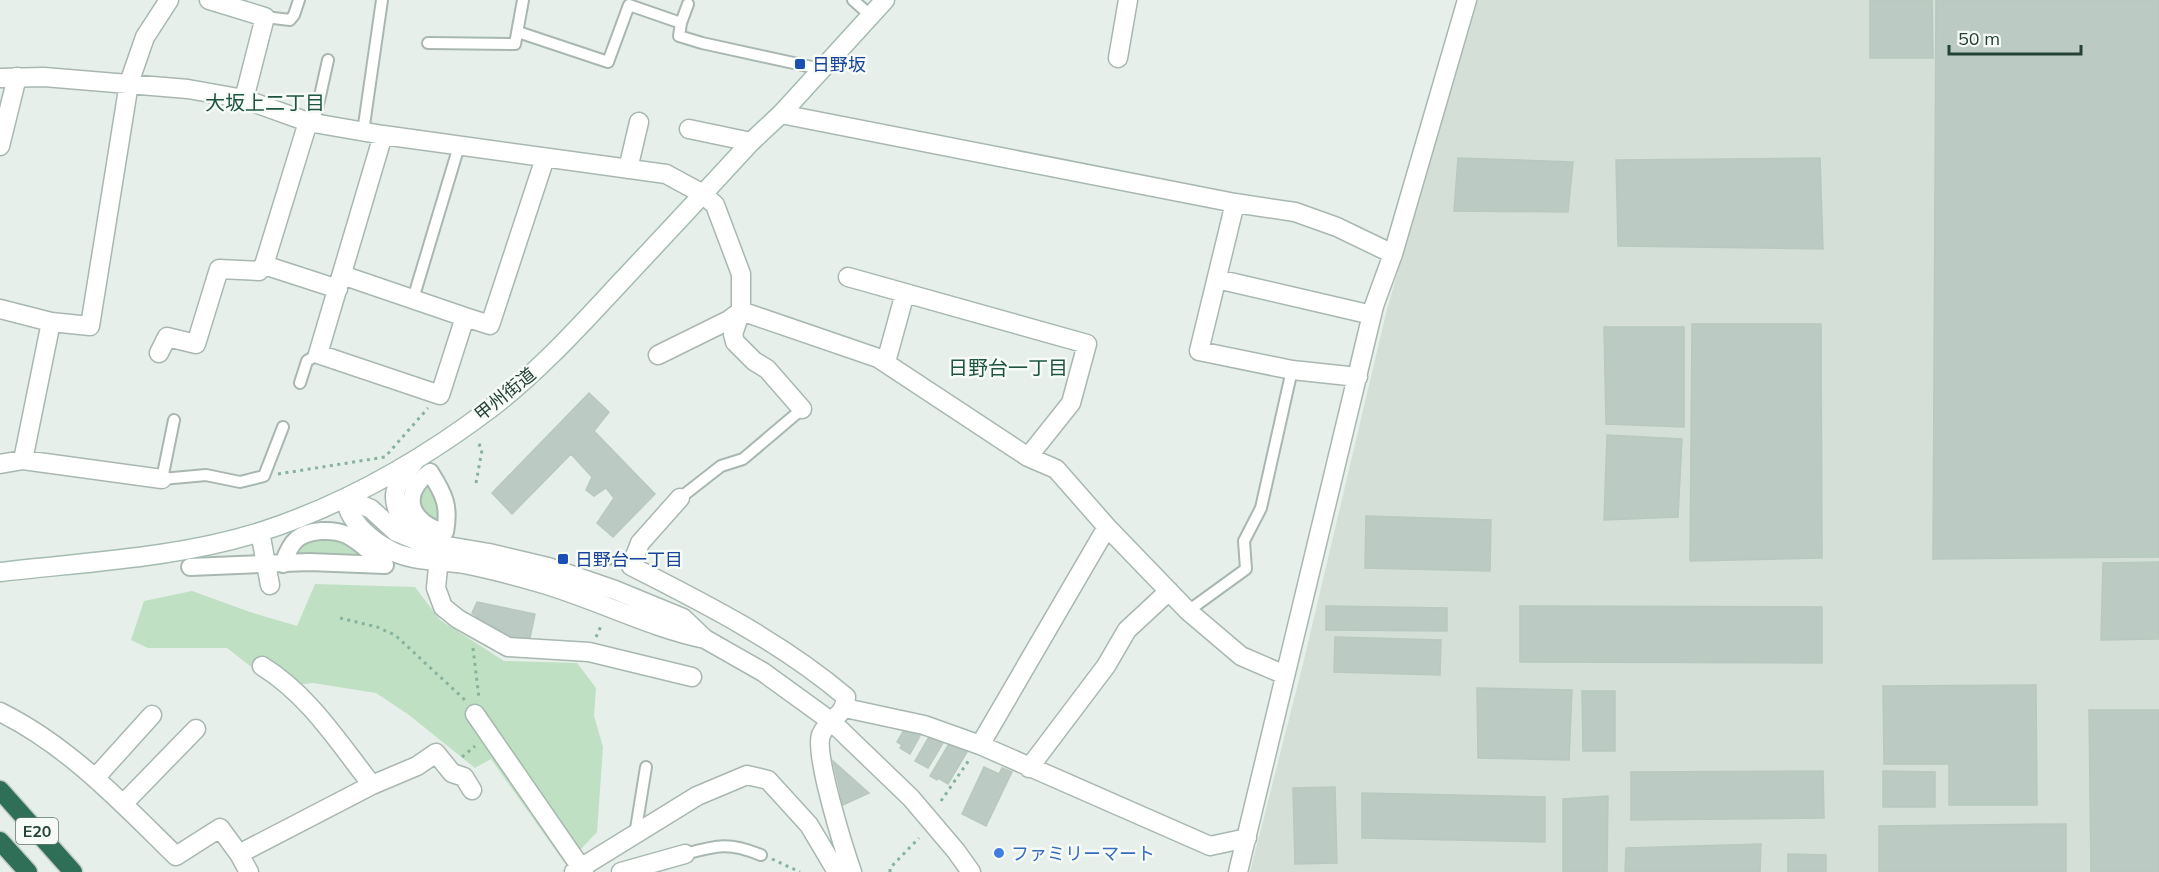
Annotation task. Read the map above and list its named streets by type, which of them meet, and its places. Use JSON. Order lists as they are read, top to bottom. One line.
{"streets":{"highway":["E20"],"street":["甲州街道"]},"districts":["大坂上二丁目","日野台一丁目"],"places":{"transit":["日野坂","日野台一丁目"],"other":["ファミリーマート"]},"scale_bar":"50 m"}
